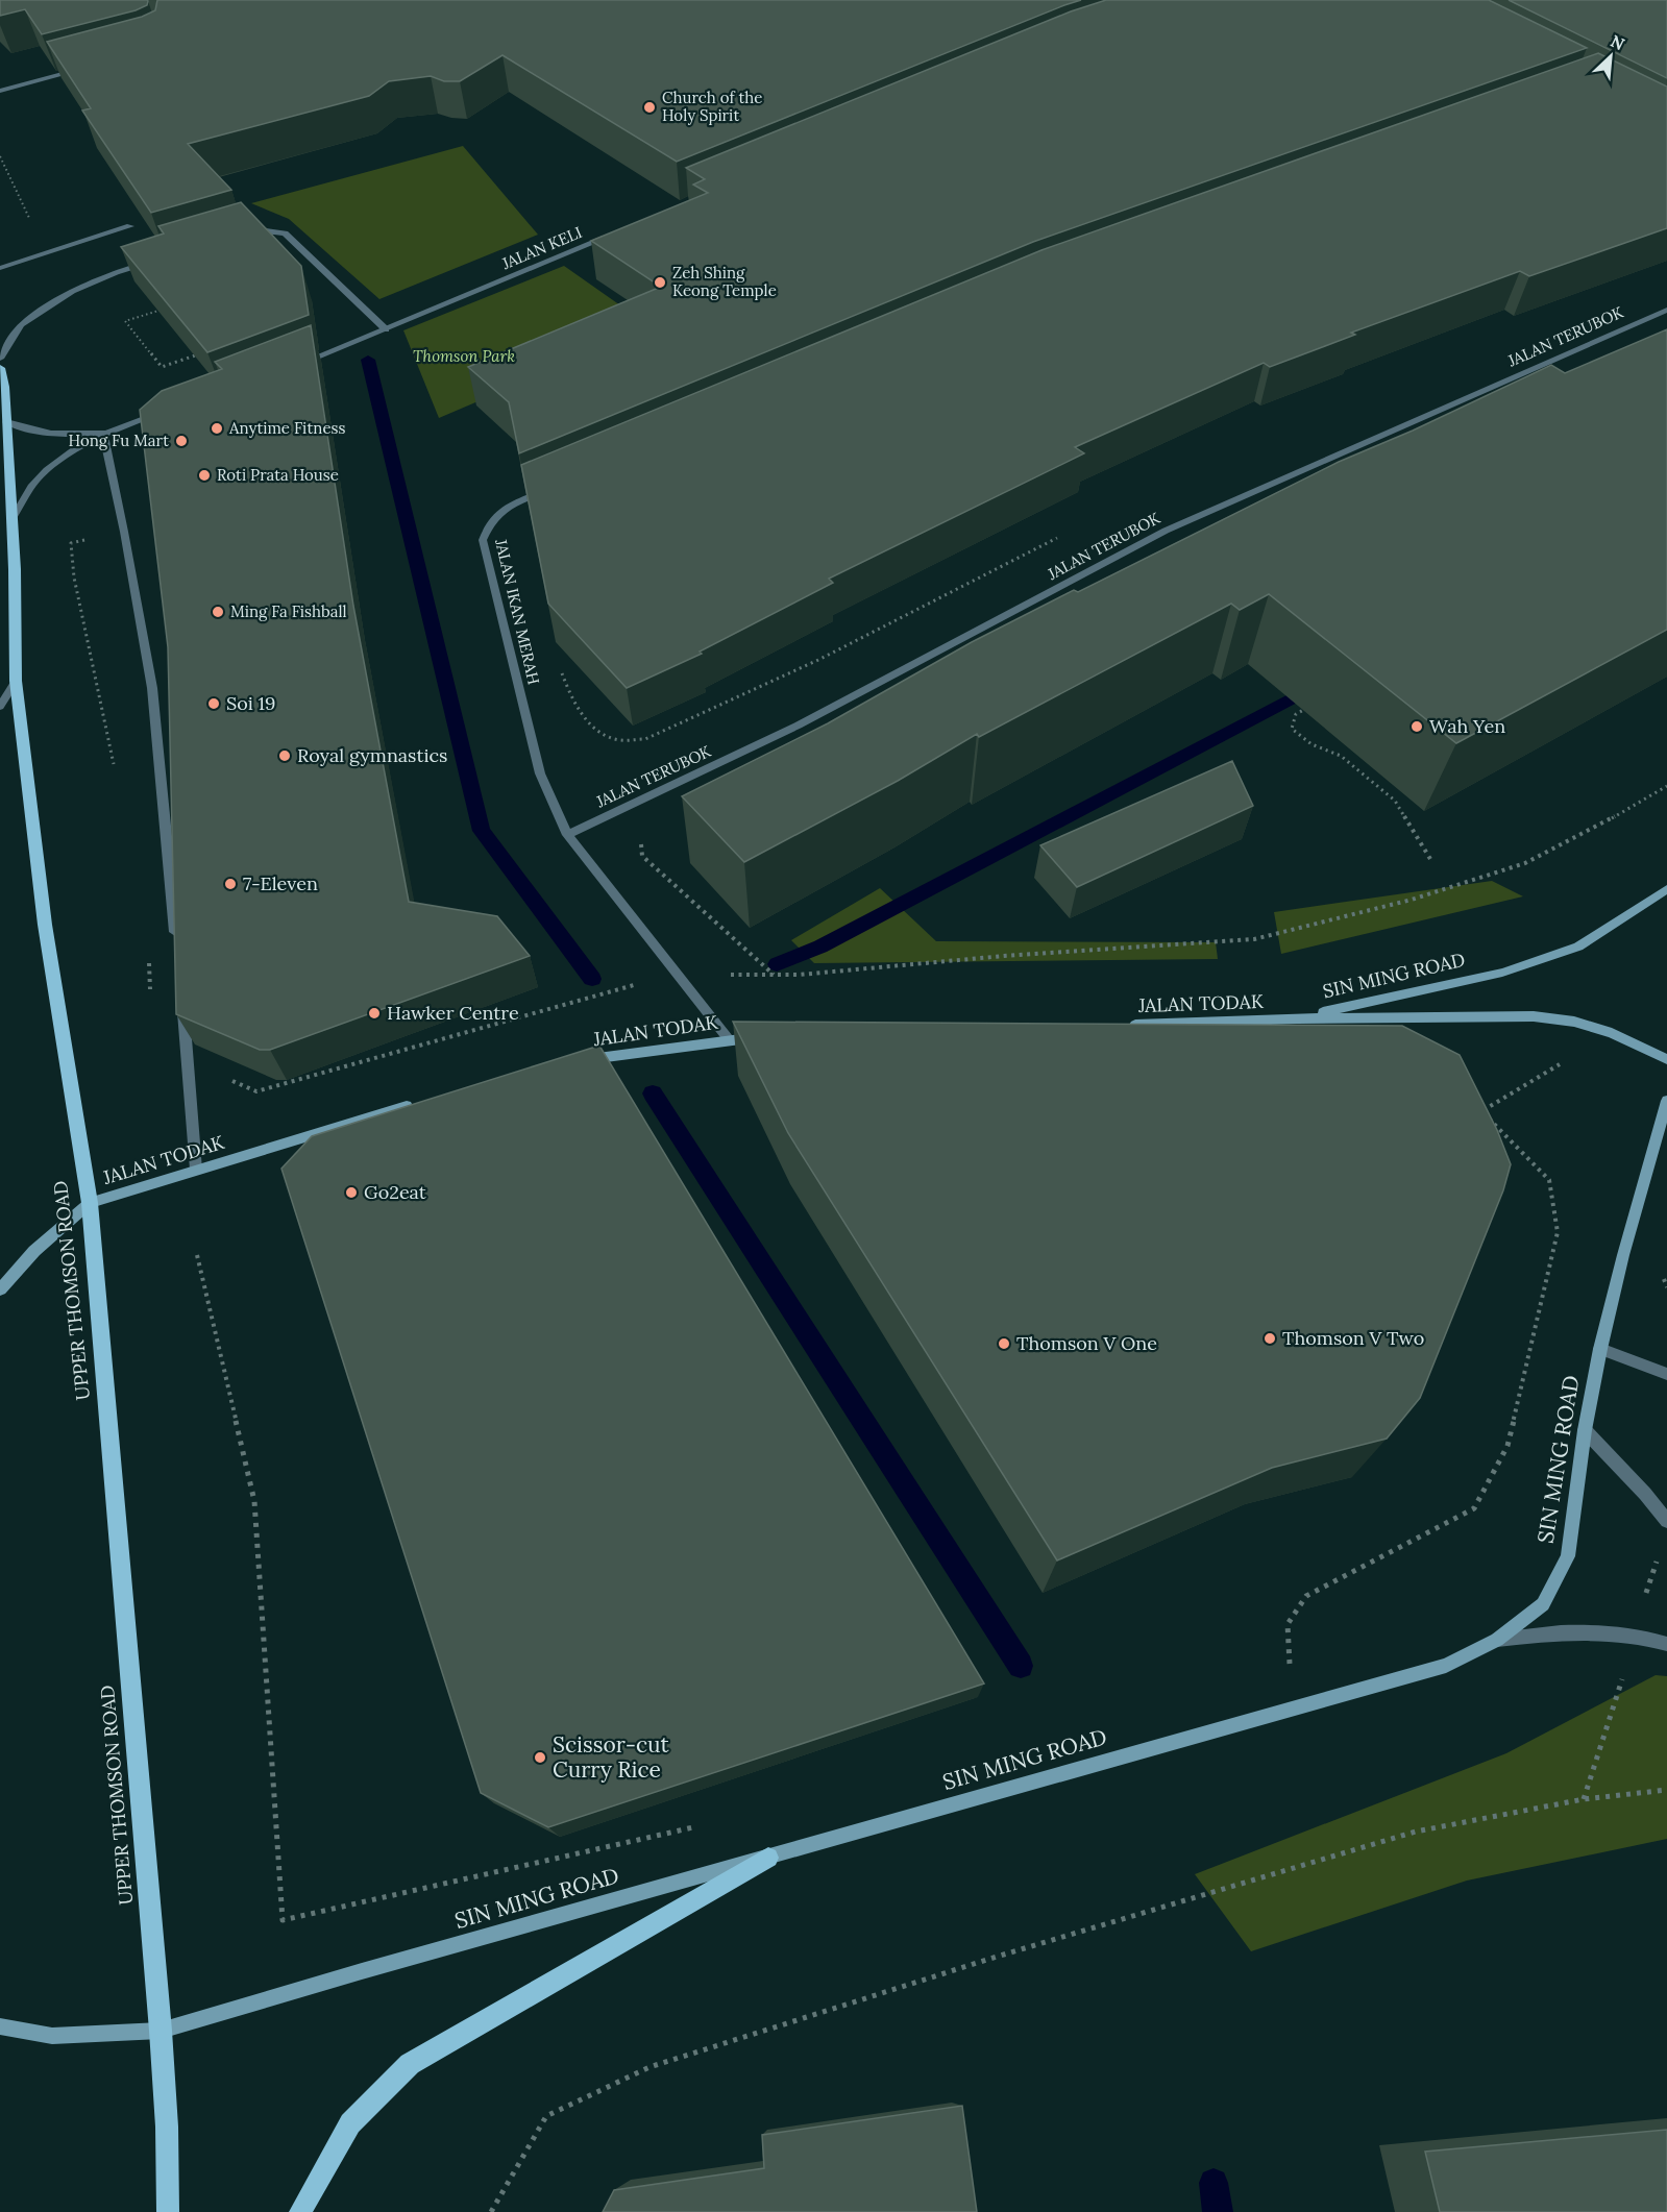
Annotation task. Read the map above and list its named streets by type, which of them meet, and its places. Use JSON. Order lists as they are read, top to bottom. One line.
{"streets":{"main road":["UPPER THOMSON ROAD"],"street":["JALAN KELI","JALAN TERUBOK","JALAN IKAN MERAH","SIN MING ROAD","JALAN TODAK"]},"crossings":[["JALAN TERUBOK","JALAN IKAN MERAH"],["JALAN IKAN MERAH","JALAN TODAK"],["SIN MING ROAD","JALAN TODAK"],["SIN MING ROAD","UPPER THOMSON ROAD"],["JALAN TODAK","UPPER THOMSON ROAD"]],"parks":["Thomson Park"],"places":["Church of the Holy Spirit","Zeh Shing Keong Temple","Anytime Fitness","Hong Fu Mart","Roti Prata House","Ming Fa Fishball","Soi 19","Wah Yen","Royal gymnastics","7-Eleven","Hawker Centre","Go2eat","Thomson V Two","Thomson V One","Scissor-cut Curry Rice"],"north":"top right"}
